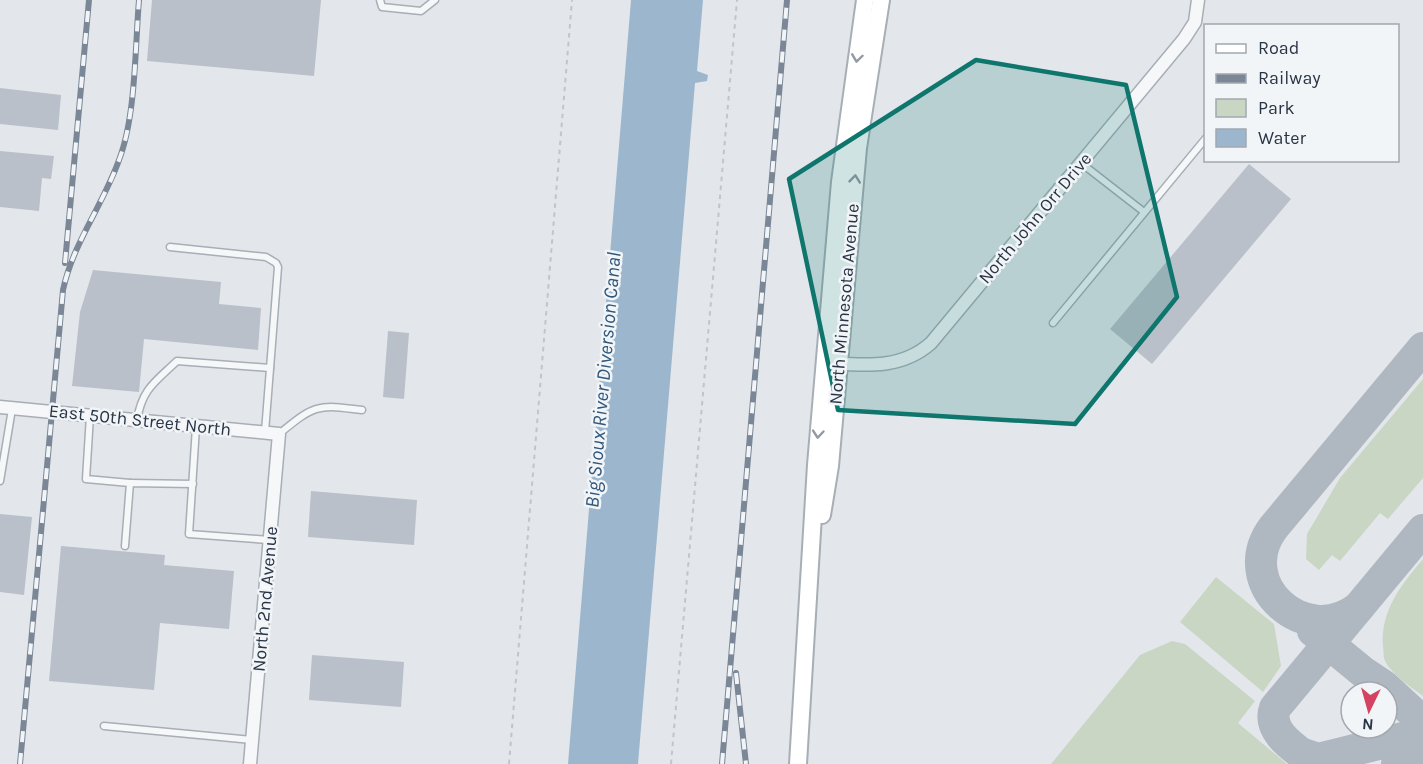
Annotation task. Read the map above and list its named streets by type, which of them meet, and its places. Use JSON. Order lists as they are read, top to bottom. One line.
{"streets":{"main road":["North Minnesota Avenue"],"street":["North John Orr Drive","East 50th Street North","North 2nd Avenue"]},"crossings":[["North John Orr Drive","North Minnesota Avenue"],["East 50th Street North","North 2nd Avenue"]],"water":["Big Sioux River Diversion Canal"],"legend":["Road","Railway","Park","Water"],"north":"bottom"}
